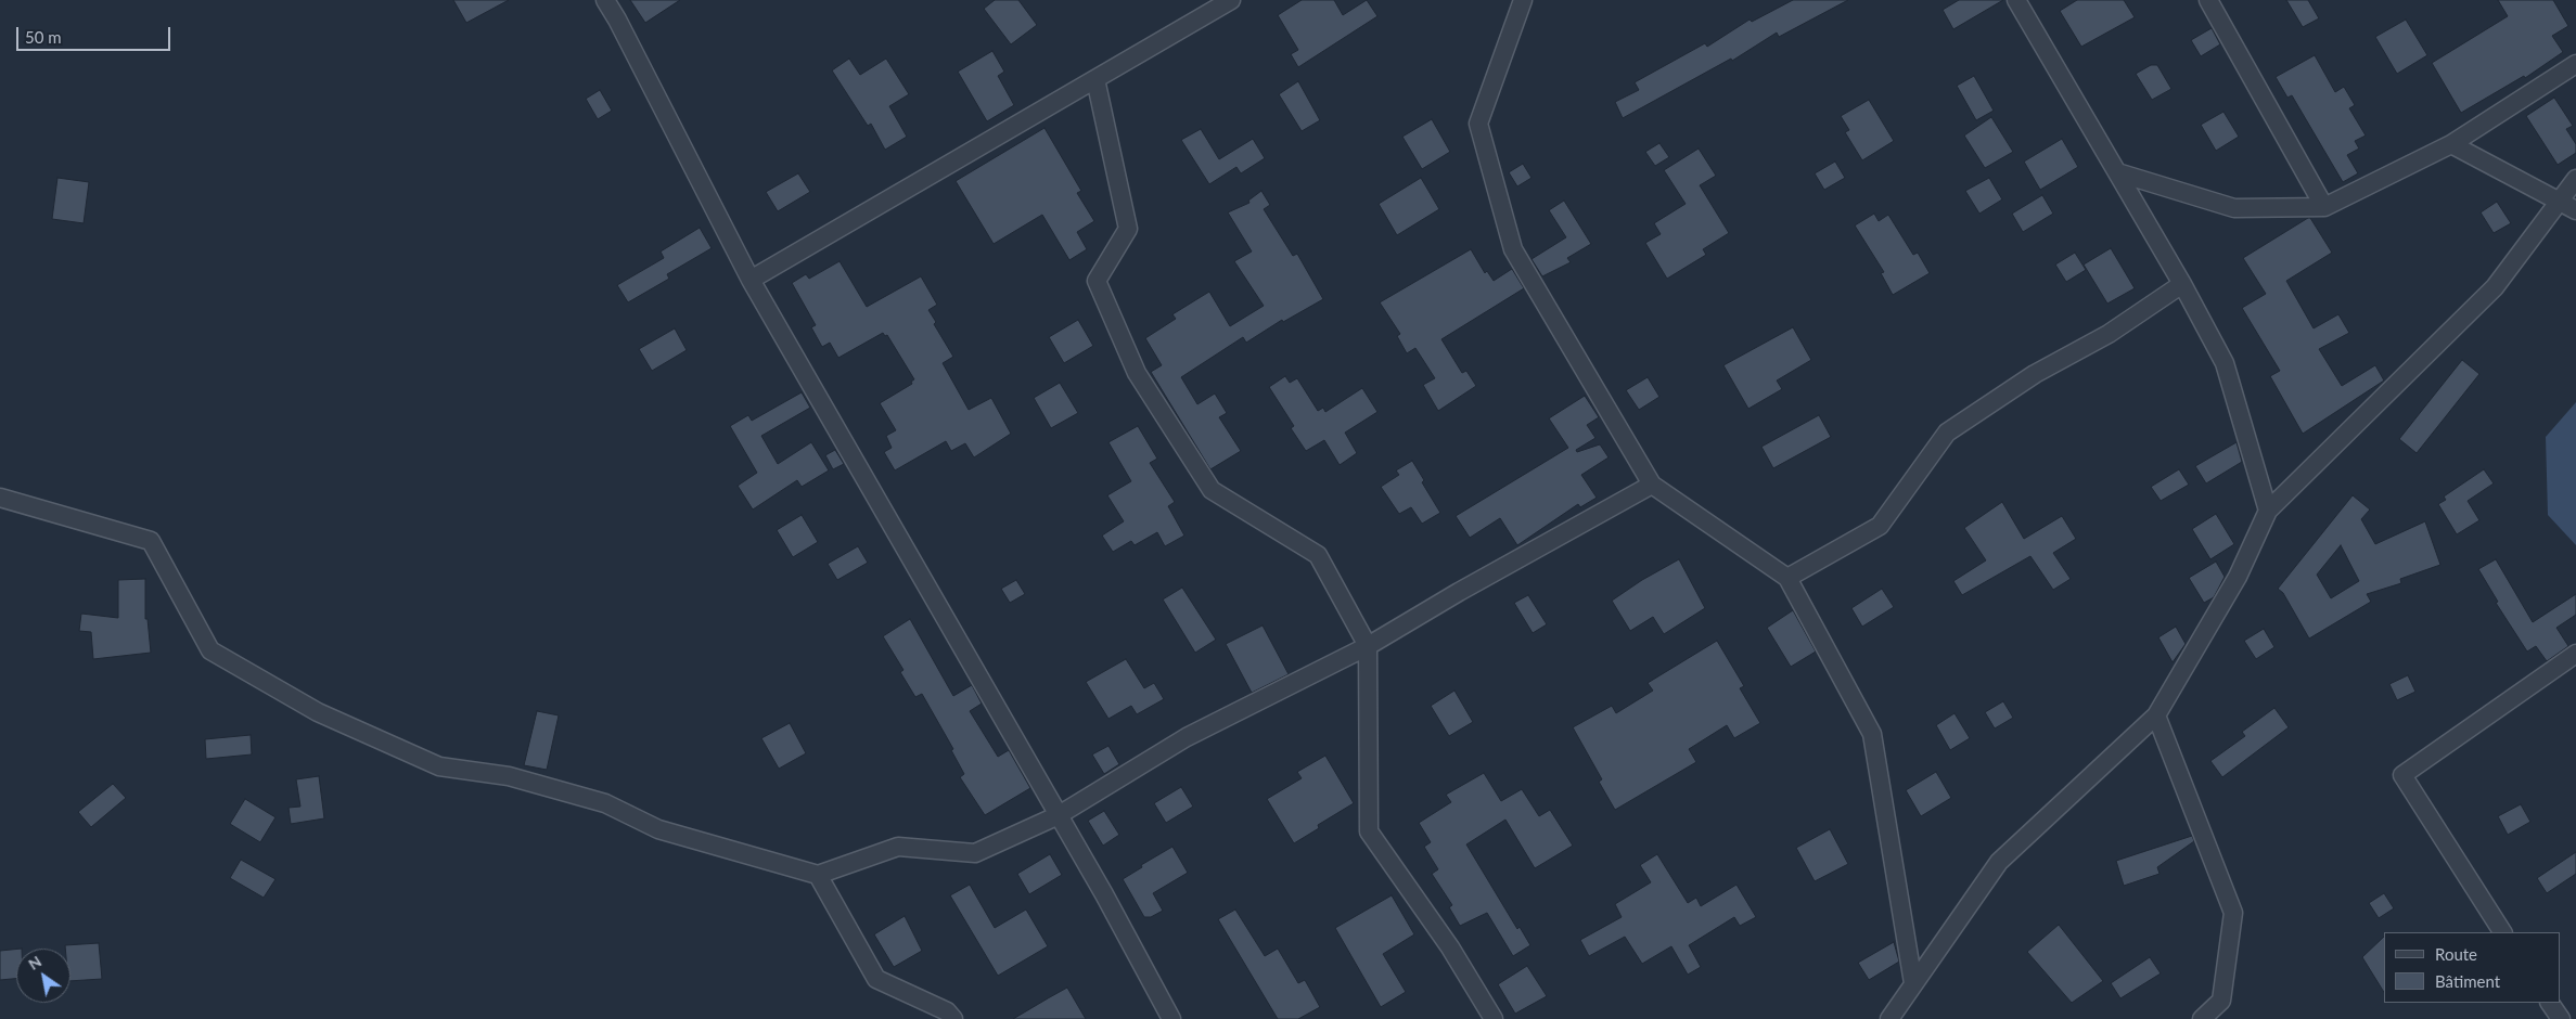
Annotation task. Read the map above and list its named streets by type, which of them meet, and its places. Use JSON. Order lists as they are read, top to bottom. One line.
{"legend":["Route","Bâtiment"],"scale_bar":"50 m","north":"top left"}
